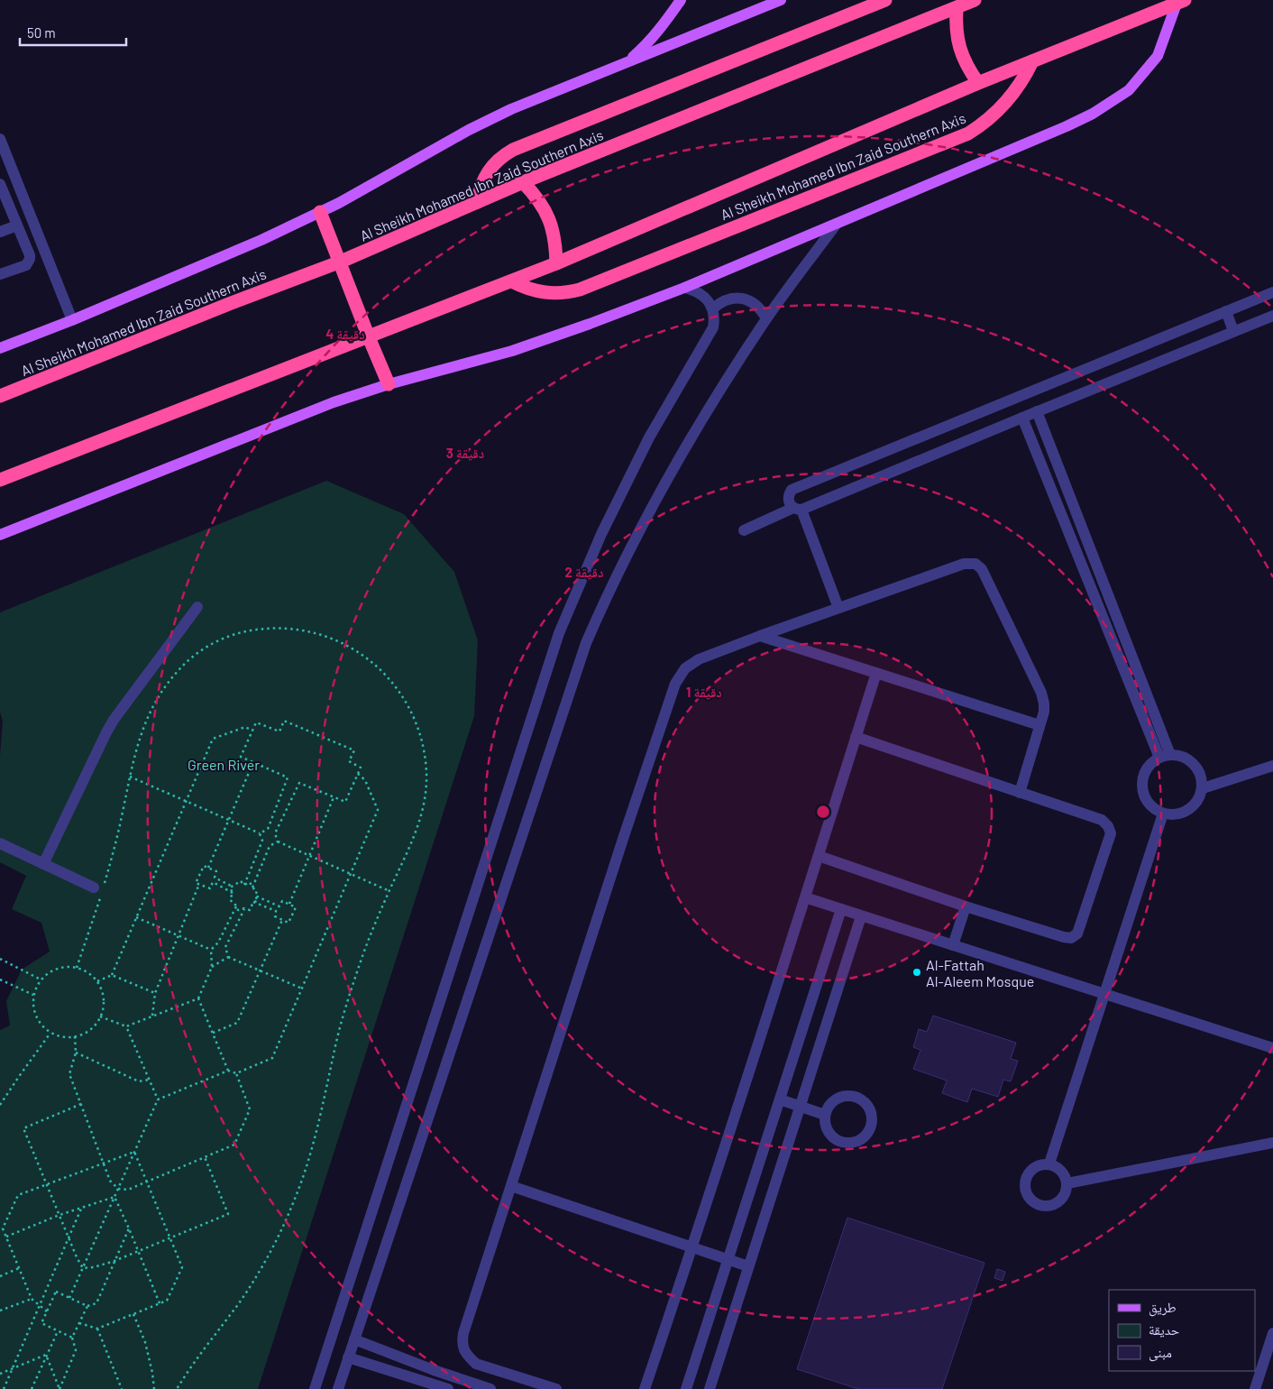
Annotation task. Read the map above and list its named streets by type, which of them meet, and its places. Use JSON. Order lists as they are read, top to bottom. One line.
{"streets":{"highway":["Al Sheikh Mohamed Ibn Zaid Southern Axis"]},"parks":["Green River"],"places":["Al-Fattah Al-Aleem Mosque"],"legend":["طريق","حديقة","مبنى"],"scale_bar":"50 m","rings":["4 دقيقة","3 دقيقة","2 دقيقة","1 دقيقة"]}
